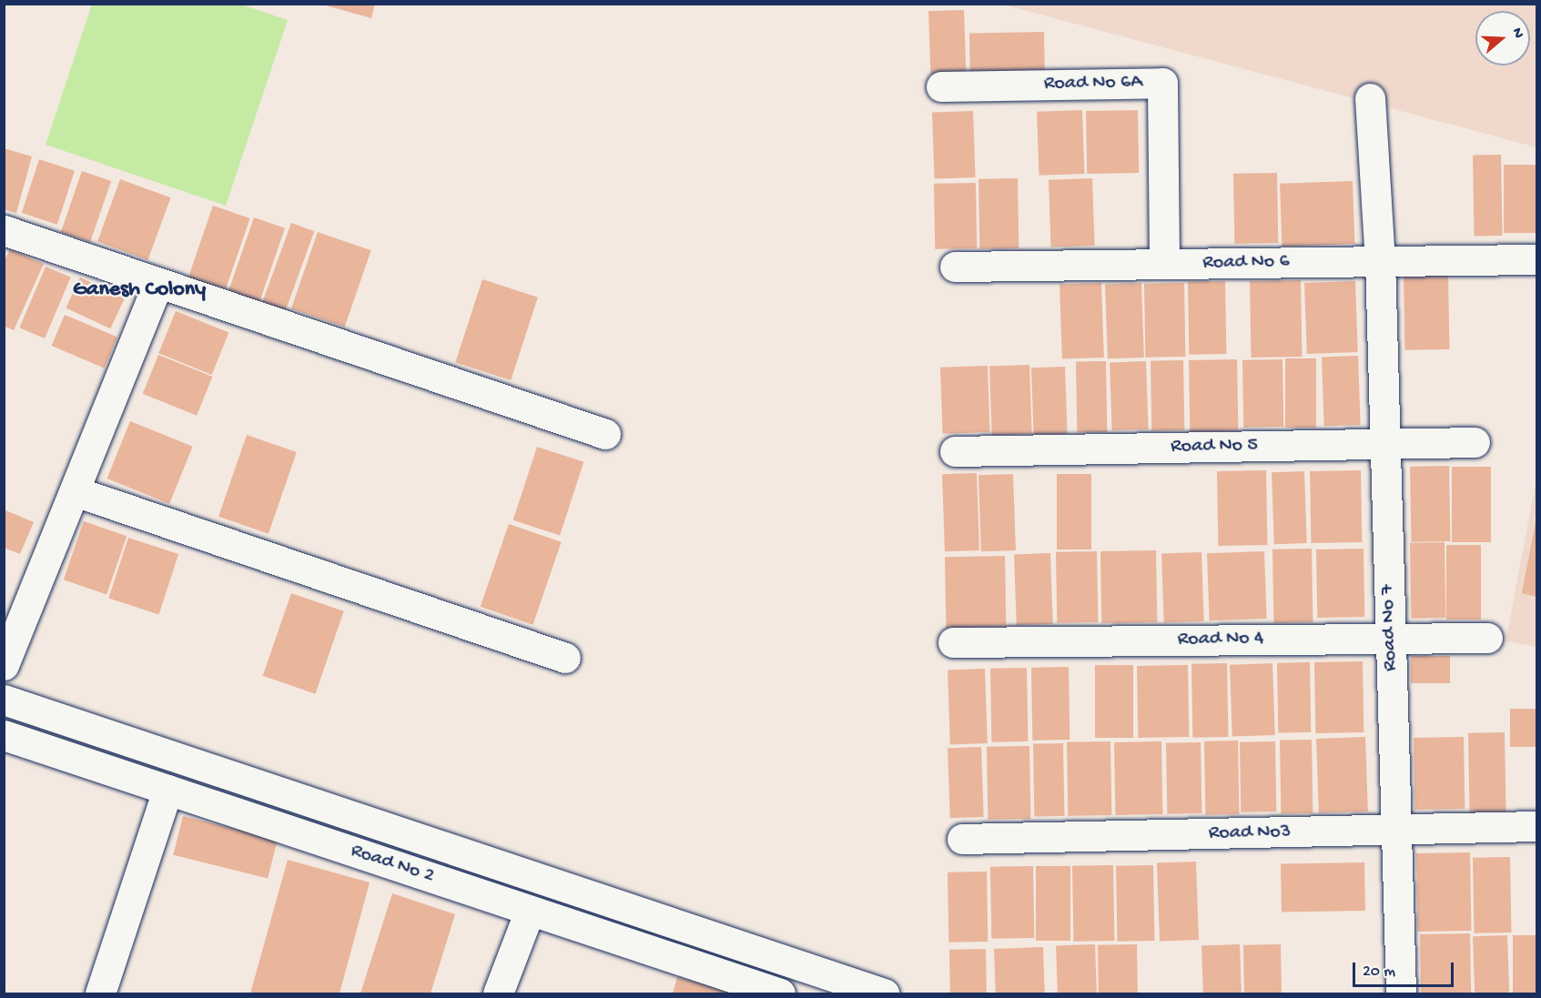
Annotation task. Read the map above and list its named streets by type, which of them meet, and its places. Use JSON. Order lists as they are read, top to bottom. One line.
{"streets":{"street":["Road No 6A","Road No 6","Road No 5","Road No 7","Road No 4","Road No3","Road No 2"]},"crossings":[["Road No 6A","Road No 6"],["Road No 6","Road No 7"],["Road No 5","Road No 7"],["Road No 7","Road No 4"],["Road No 7","Road No3"]],"districts":["Ganesh Colony"],"scale_bar":"20 m","north":"right"}
